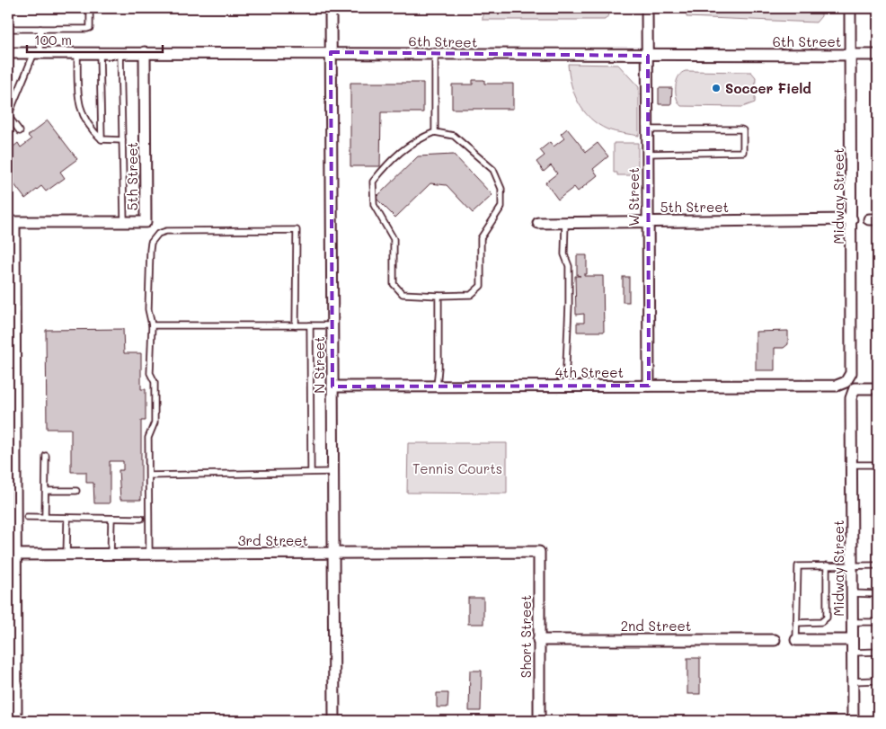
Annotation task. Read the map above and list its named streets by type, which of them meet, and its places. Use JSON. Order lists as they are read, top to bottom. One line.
{"streets":{"street":["6th Street","5th Street","Midway Street","W Street","N Street","4th Street","3rd Street","2nd Street","Short Street"]},"crossings":[["6th Street","5th Street"],["6th Street","Midway Street"],["6th Street","W Street"],["6th Street","N Street"],["5th Street","Midway Street"],["5th Street","W Street"],["Midway Street","4th Street"],["W Street","4th Street"],["N Street","4th Street"],["N Street","3rd Street"],["3rd Street","Short Street"],["2nd Street","Short Street"]],"parks":["Tennis Courts"],"places":["Soccer Field"],"scale_bar":"100 m"}
